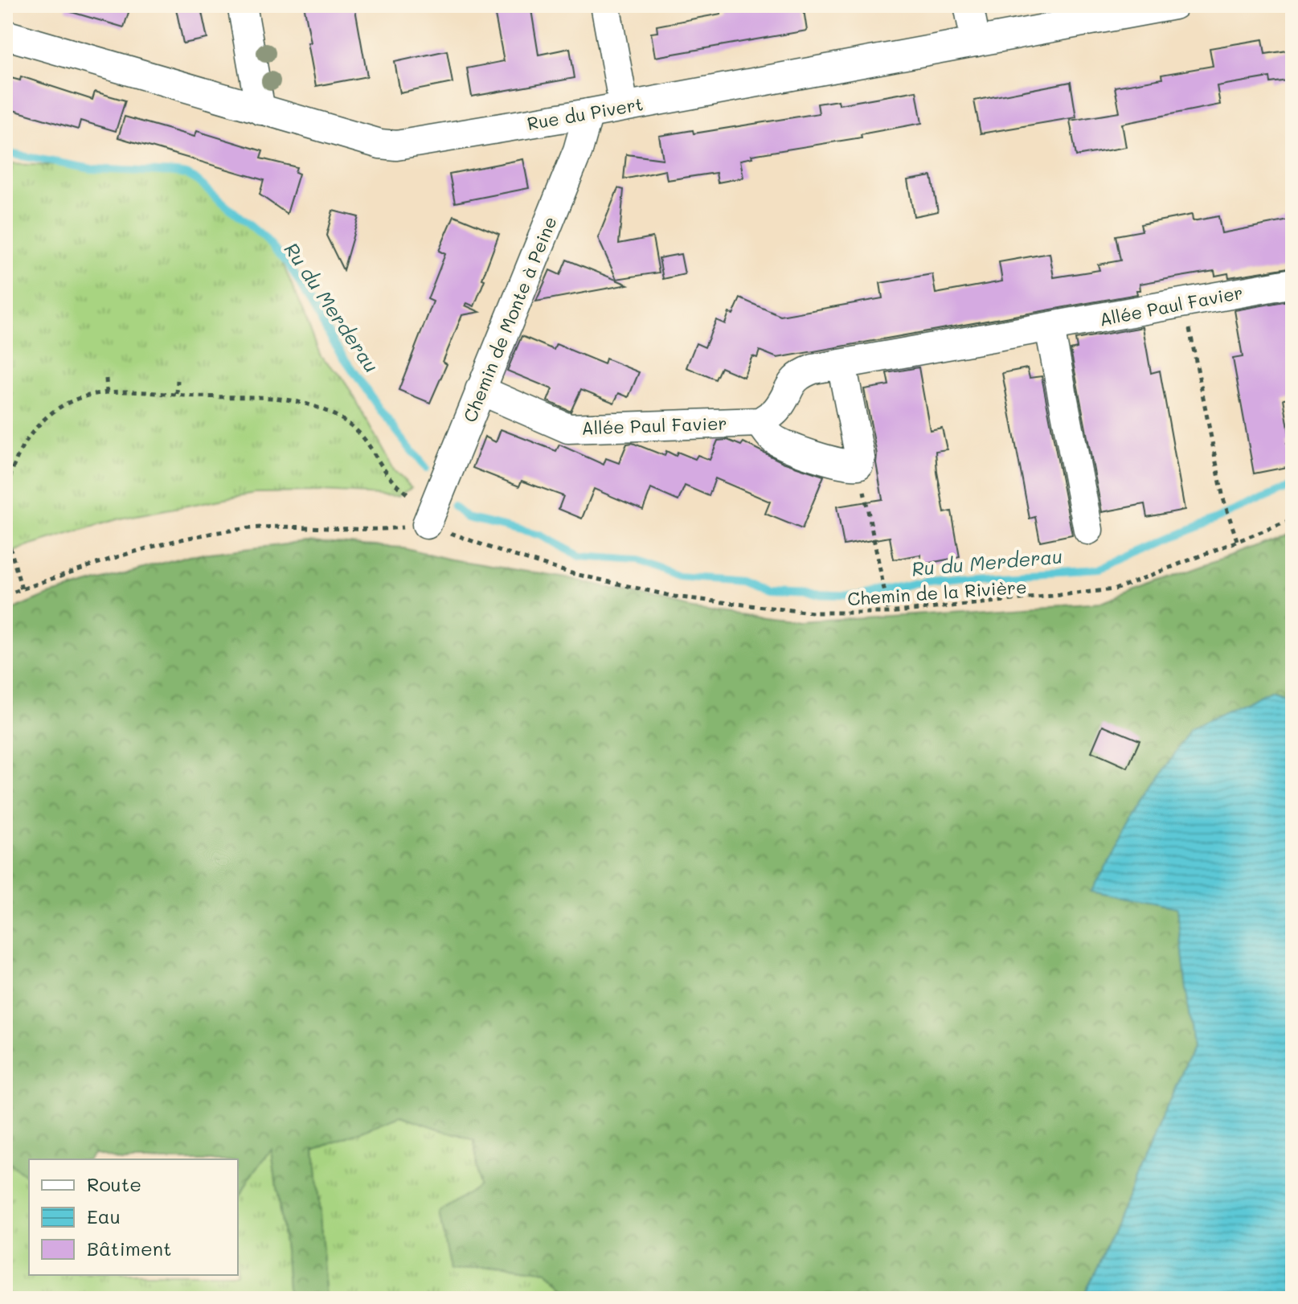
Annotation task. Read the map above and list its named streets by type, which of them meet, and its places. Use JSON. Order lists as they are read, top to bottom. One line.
{"streets":{"street":["Rue du Pivert","Allée Paul Favier","Chemin de Monte à Peine"],"path":["Chemin de la Rivière"]},"crossings":[["Rue du Pivert","Chemin de Monte à Peine"],["Allée Paul Favier","Chemin de Monte à Peine"],["Chemin de Monte à Peine","Chemin de la Rivière"]],"water":["Ru du Merderau"],"legend":["Route","Eau","Bâtiment"]}
